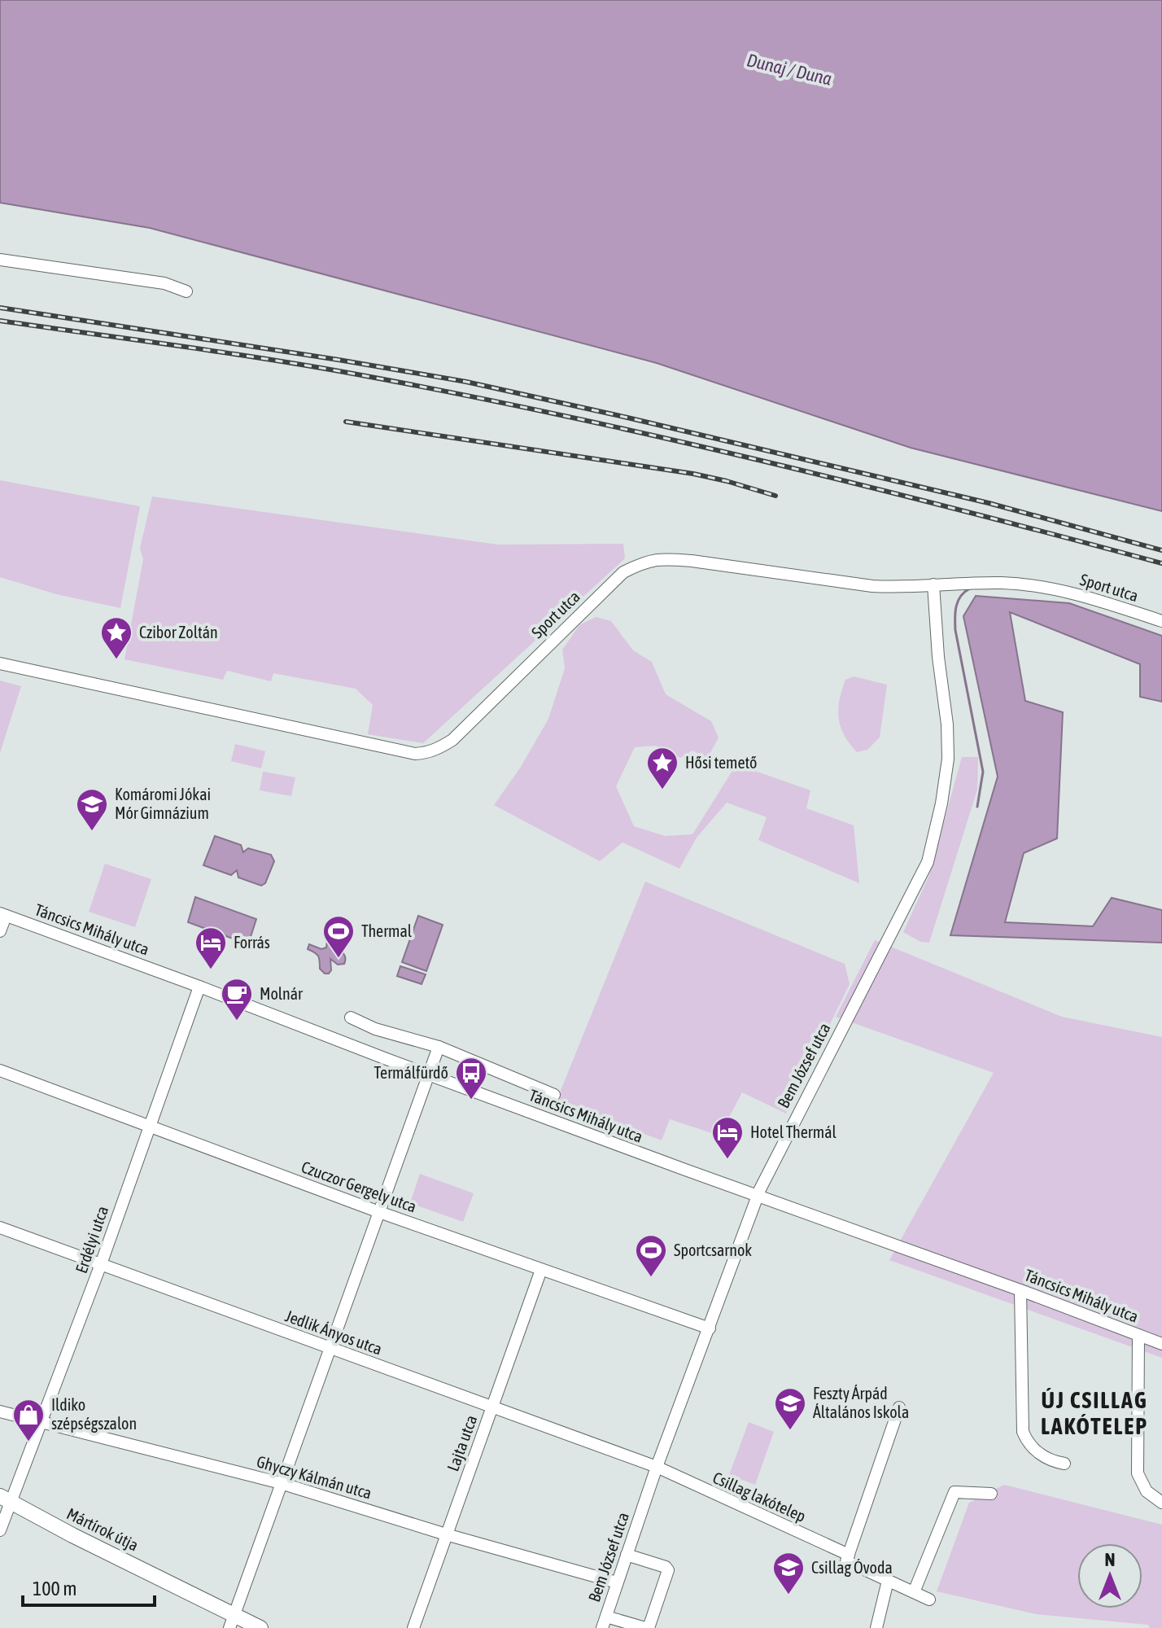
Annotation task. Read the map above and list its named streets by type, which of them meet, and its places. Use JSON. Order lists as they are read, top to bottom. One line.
{"streets":{"main road":["Mártírok útja"],"street":["Sport utca","Táncsics Mihály utca","Bem József utca","Czuczor Gergely utca","Erdélyi utca","Jedlik Ányos utca","Lajta utca","Ghyczy Kálmán utca","Csillag lakótelep"]},"crossings":[["Sport utca","Bem József utca"],["Táncsics Mihály utca","Bem József utca"],["Táncsics Mihály utca","Erdélyi utca"],["Bem József utca","Czuczor Gergely utca"],["Bem József utca","Jedlik Ányos utca"],["Bem József utca","Ghyczy Kálmán utca"],["Bem József utca","Csillag lakótelep"],["Czuczor Gergely utca","Erdélyi utca"],["Czuczor Gergely utca","Lajta utca"],["Erdélyi utca","Jedlik Ányos utca"],["Erdélyi utca","Ghyczy Kálmán utca"],["Erdélyi utca","Mártírok útja"],["Jedlik Ányos utca","Lajta utca"],["Jedlik Ányos utca","Csillag lakótelep"],["Lajta utca","Ghyczy Kálmán utca"]],"districts":["ÚJ CSILLAG LAKÓTELEP"],"water":["Dunaj / Duna"],"places":{"place":["Czibor Zoltán","Hősi temető"],"school or university":["Komáromi Jókai Mór Gimnázium","Feszty Árpád Általános Iskola","Csillag Óvoda"],"sports":["Thermal","Sportcsarnok"],"hotel":["Forrás","Hotel Thermál"],"cafe":["Molnár"],"bus stop":["Termálfürdő"],"shop":["Ildiko szépségszalon"]},"scale_bar":"100 m","north":"top"}
